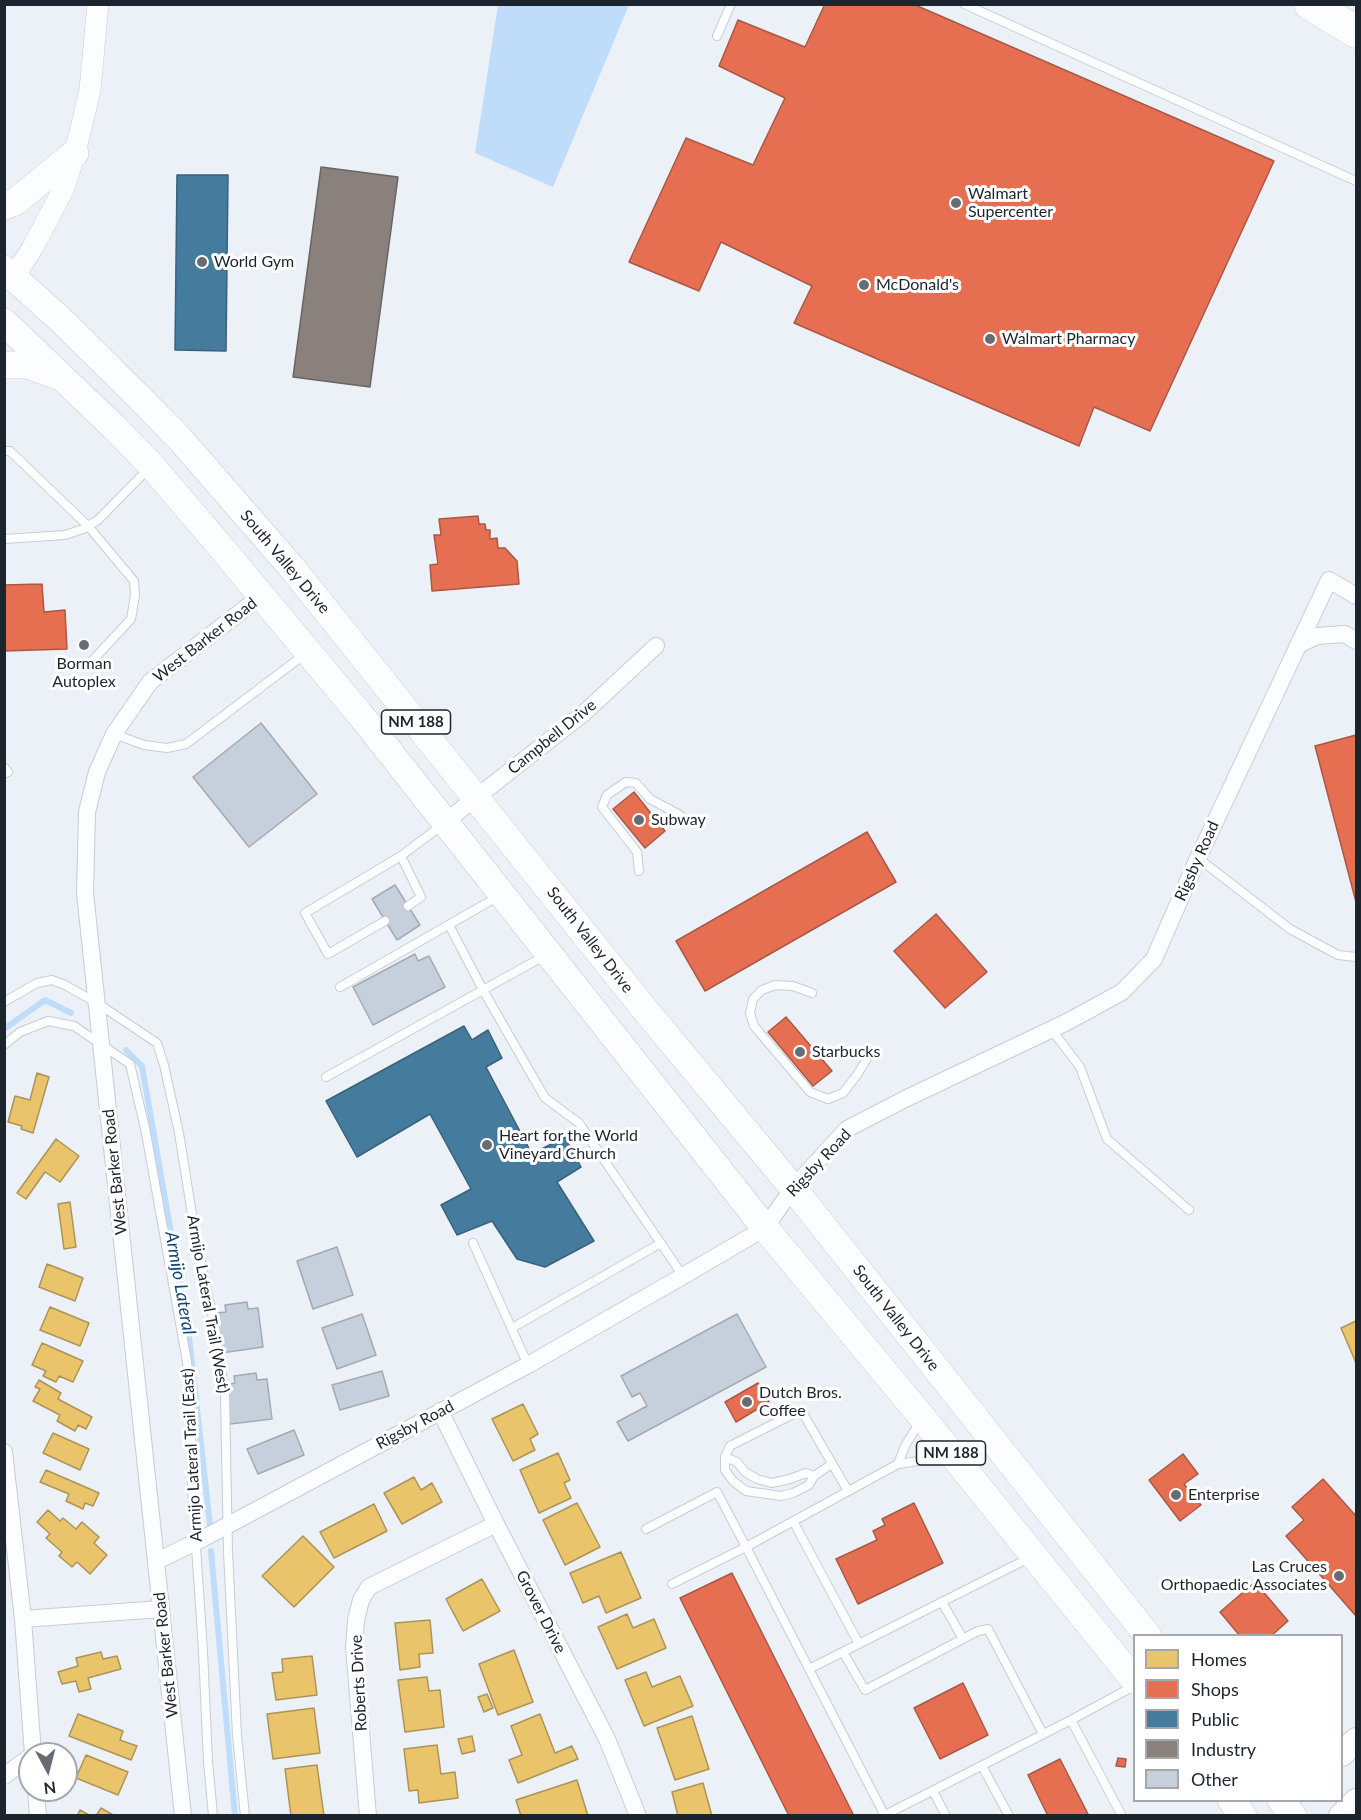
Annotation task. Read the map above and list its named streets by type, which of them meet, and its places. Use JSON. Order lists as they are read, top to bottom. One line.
{"streets":{"main road":["South Valley Drive","NM 188"],"street":["West Barker Road","Campbell Drive","Rigsby Road","Grover Drive","Roberts Drive"],"lane":["Armijo Lateral Trail (West)","Armijo Lateral Trail (East)"]},"crossings":[["South Valley Drive","Campbell Drive"],["South Valley Drive","Rigsby Road"],["West Barker Road","NM 188"],["West Barker Road","Rigsby Road"],["West Barker Road","Armijo Lateral Trail (West)"],["West Barker Road","Armijo Lateral Trail (East)"],["NM 188","Campbell Drive"],["NM 188","Rigsby Road"],["Rigsby Road","Armijo Lateral Trail (West)"],["Rigsby Road","Armijo Lateral Trail (East)"],["Rigsby Road","Grover Drive"],["Grover Drive","Roberts Drive"]],"water":["Armijo Lateral"],"places":["Walmart Supercenter","World Gym","McDonald's","Walmart Pharmacy","Borman Autoplex","Subway","Starbucks","Heart for the World Vineyard Church","Dutch Bros. Coffee","Enterprise","Las Cruces Orthopaedic Associates"],"legend":["Homes","Shops","Public","Industry","Other"],"north":"bottom"}
